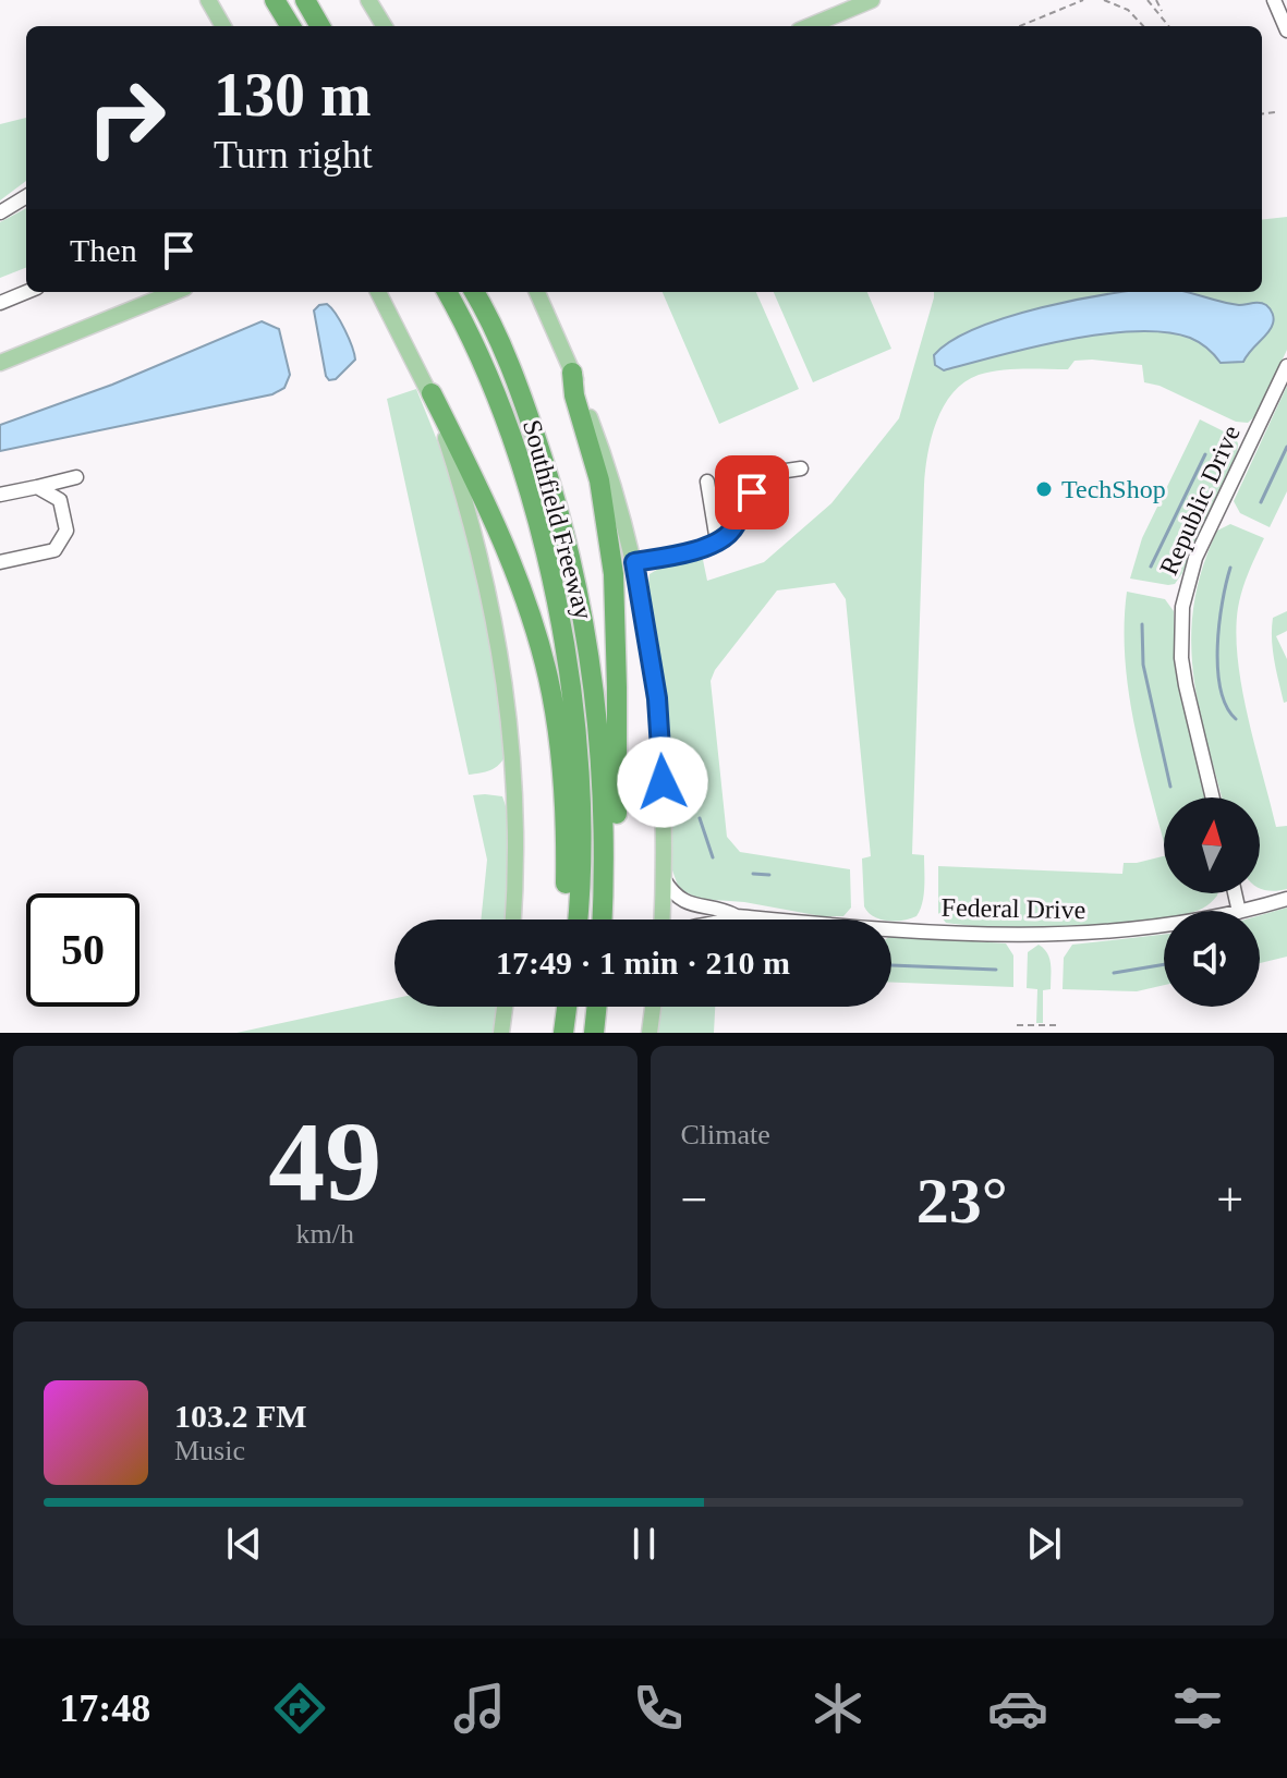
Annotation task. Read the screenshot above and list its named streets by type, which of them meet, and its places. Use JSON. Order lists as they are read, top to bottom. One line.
{"streets":{"highway":["Southfield Freeway"],"street":["Republic Drive","Federal Drive"]},"places":["TechShop"],"north":"top","page":{"turn":["130 m","Turn right"],"then":"Then","limit":"50","trip":"17:49 · 1 min · 210 m","tile":[["49","km/h"],"Climate"],"heat":["−","23°","+"],"song":["103.2 FM","Music"],"tabs":"17:48"}}
